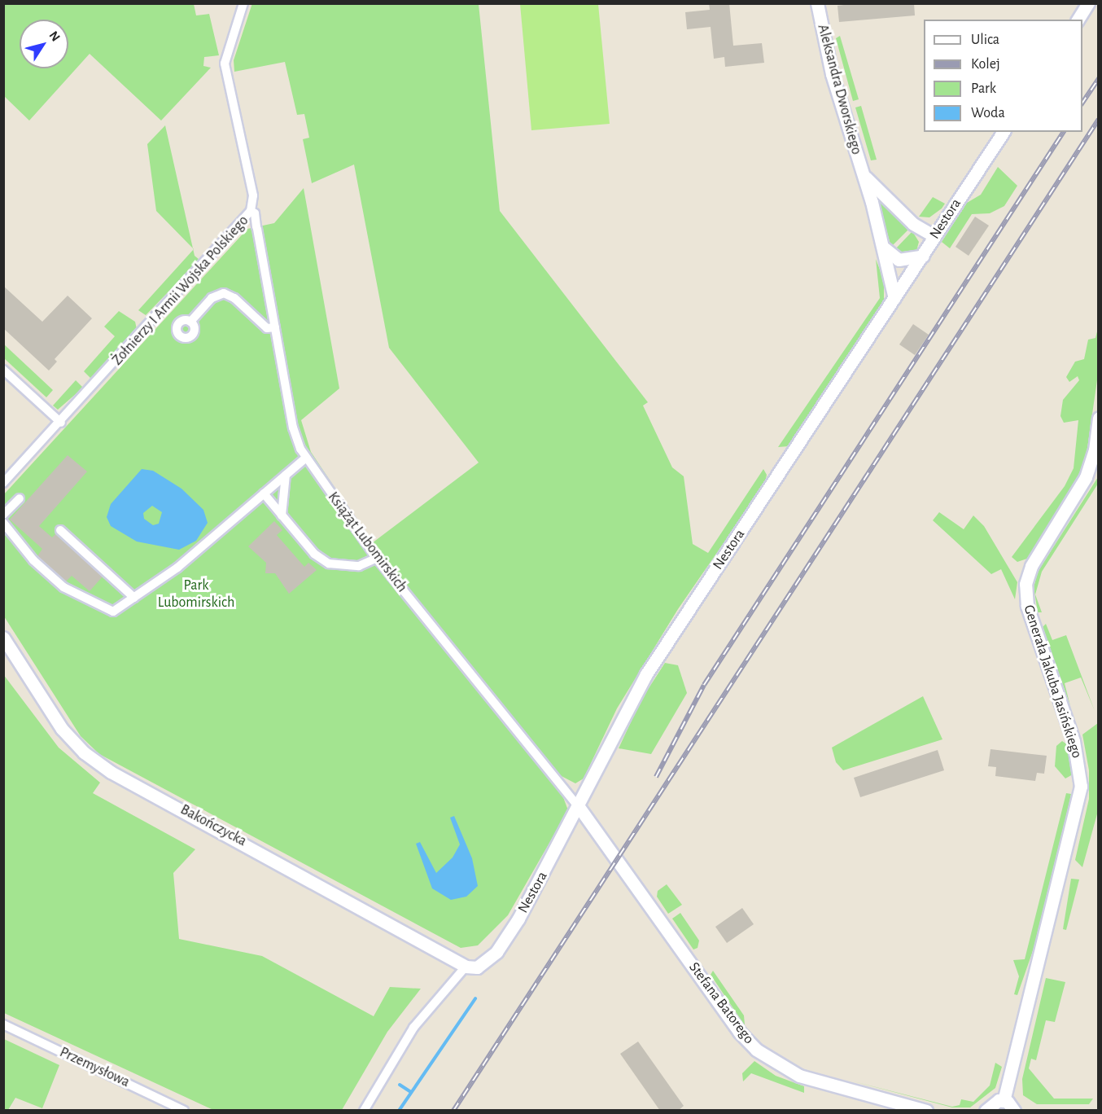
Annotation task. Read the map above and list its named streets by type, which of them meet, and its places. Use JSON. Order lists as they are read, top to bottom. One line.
{"streets":{"street":["Aleksandra Dworskiego","Nestora","Żołnierzy I Armii Wojska Polskiego","Książąt Lubomirskich","Generała Jakuba Jasińskiego","Bakończycka","Stefana Batorego","Przemysłowa"]},"crossings":[["Aleksandra Dworskiego","Nestora"],["Nestora","Książąt Lubomirskich"],["Nestora","Bakończycka"],["Nestora","Stefana Batorego"],["Żołnierzy I Armii Wojska Polskiego","Książąt Lubomirskich"],["Książąt Lubomirskich","Stefana Batorego"]],"parks":["Park Lubomirskich"],"legend":["Ulica","Kolej","Park","Woda"],"north":"top right"}
